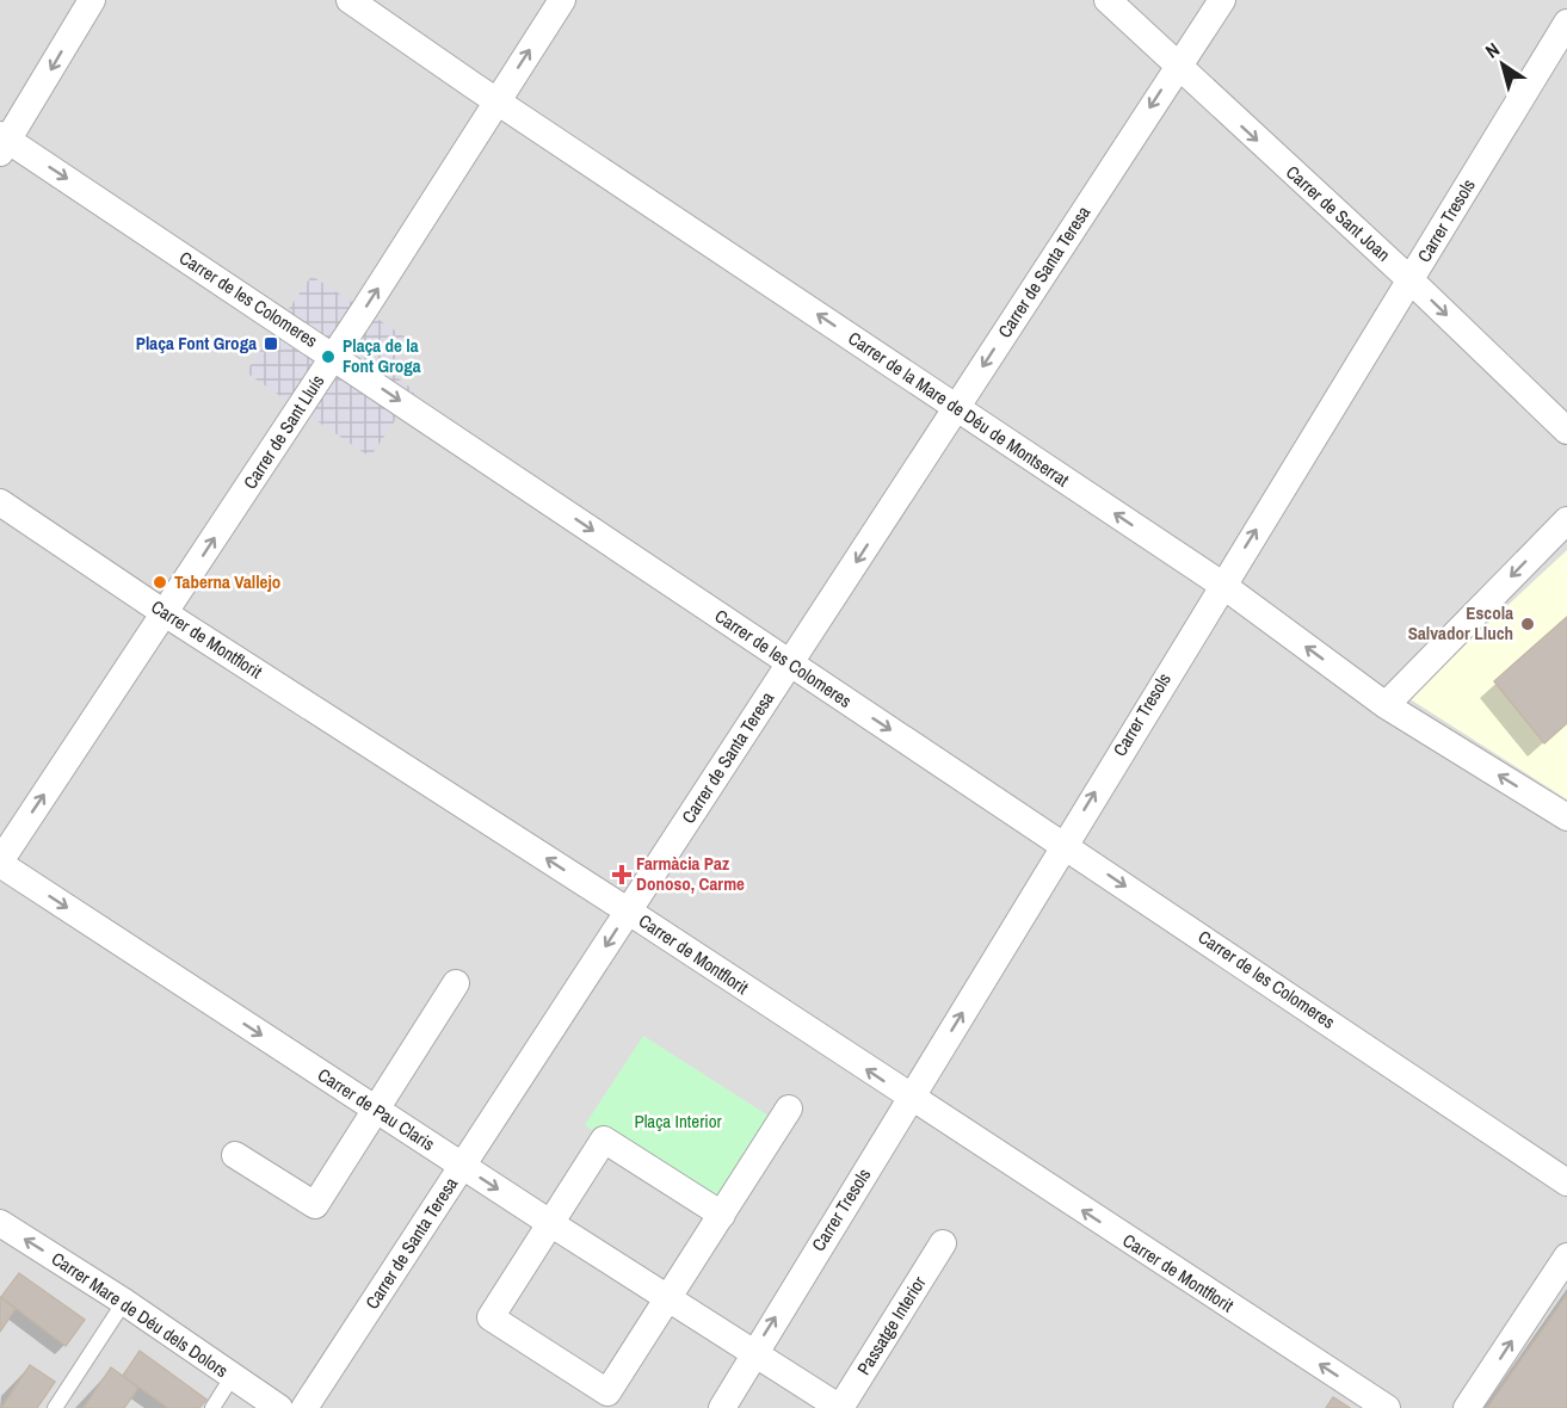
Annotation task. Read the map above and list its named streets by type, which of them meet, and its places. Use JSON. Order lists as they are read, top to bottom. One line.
{"streets":{"street":["Carrer de Sant Joan","Carrer Tresols","Carrer de Santa Teresa","Carrer de les Colomeres","Carrer de la Mare de Déu de Montserrat","Carrer de Sant Lluís","Carrer de Montflorit","Carrer de Pau Claris","Carrer Mare de Déu dels Dolors","Passatge Interior"]},"crossings":[["Carrer de Sant Joan","Carrer Tresols"],["Carrer de Sant Joan","Carrer de Santa Teresa"],["Carrer Tresols","Carrer de les Colomeres"],["Carrer Tresols","Carrer de la Mare de Déu de Montserrat"],["Carrer Tresols","Carrer de Montflorit"],["Carrer Tresols","Carrer de Pau Claris"],["Carrer Tresols","Passatge Interior"],["Carrer de Santa Teresa","Carrer de les Colomeres"],["Carrer de Santa Teresa","Carrer de la Mare de Déu de Montserrat"],["Carrer de Santa Teresa","Carrer de Montflorit"],["Carrer de Santa Teresa","Carrer de Pau Claris"],["Carrer de les Colomeres","Carrer de Sant Lluís"],["Carrer de la Mare de Déu de Montserrat","Carrer de Sant Lluís"],["Carrer de Sant Lluís","Carrer de Montflorit"],["Carrer de Sant Lluís","Carrer de Pau Claris"],["Carrer de Pau Claris","Passatge Interior"]],"one_way":["Carrer de Sant Joan","Carrer de Santa Teresa","Carrer de les Colomeres","Carrer de la Mare de Déu de Montserrat","Carrer de Sant Lluís","Carrer de Montflorit","Carrer de Pau Claris","Carrer Mare de Déu dels Dolors"],"parks":["Plaça Interior"],"places":{"transit":["Plaça Font Groga"],"other":["Plaça de la Font Groga","Taberna Vallejo","Escola Salvador Lluch"],"health":["Farmàcia Paz Donoso, Carme"]},"north":"top left"}
